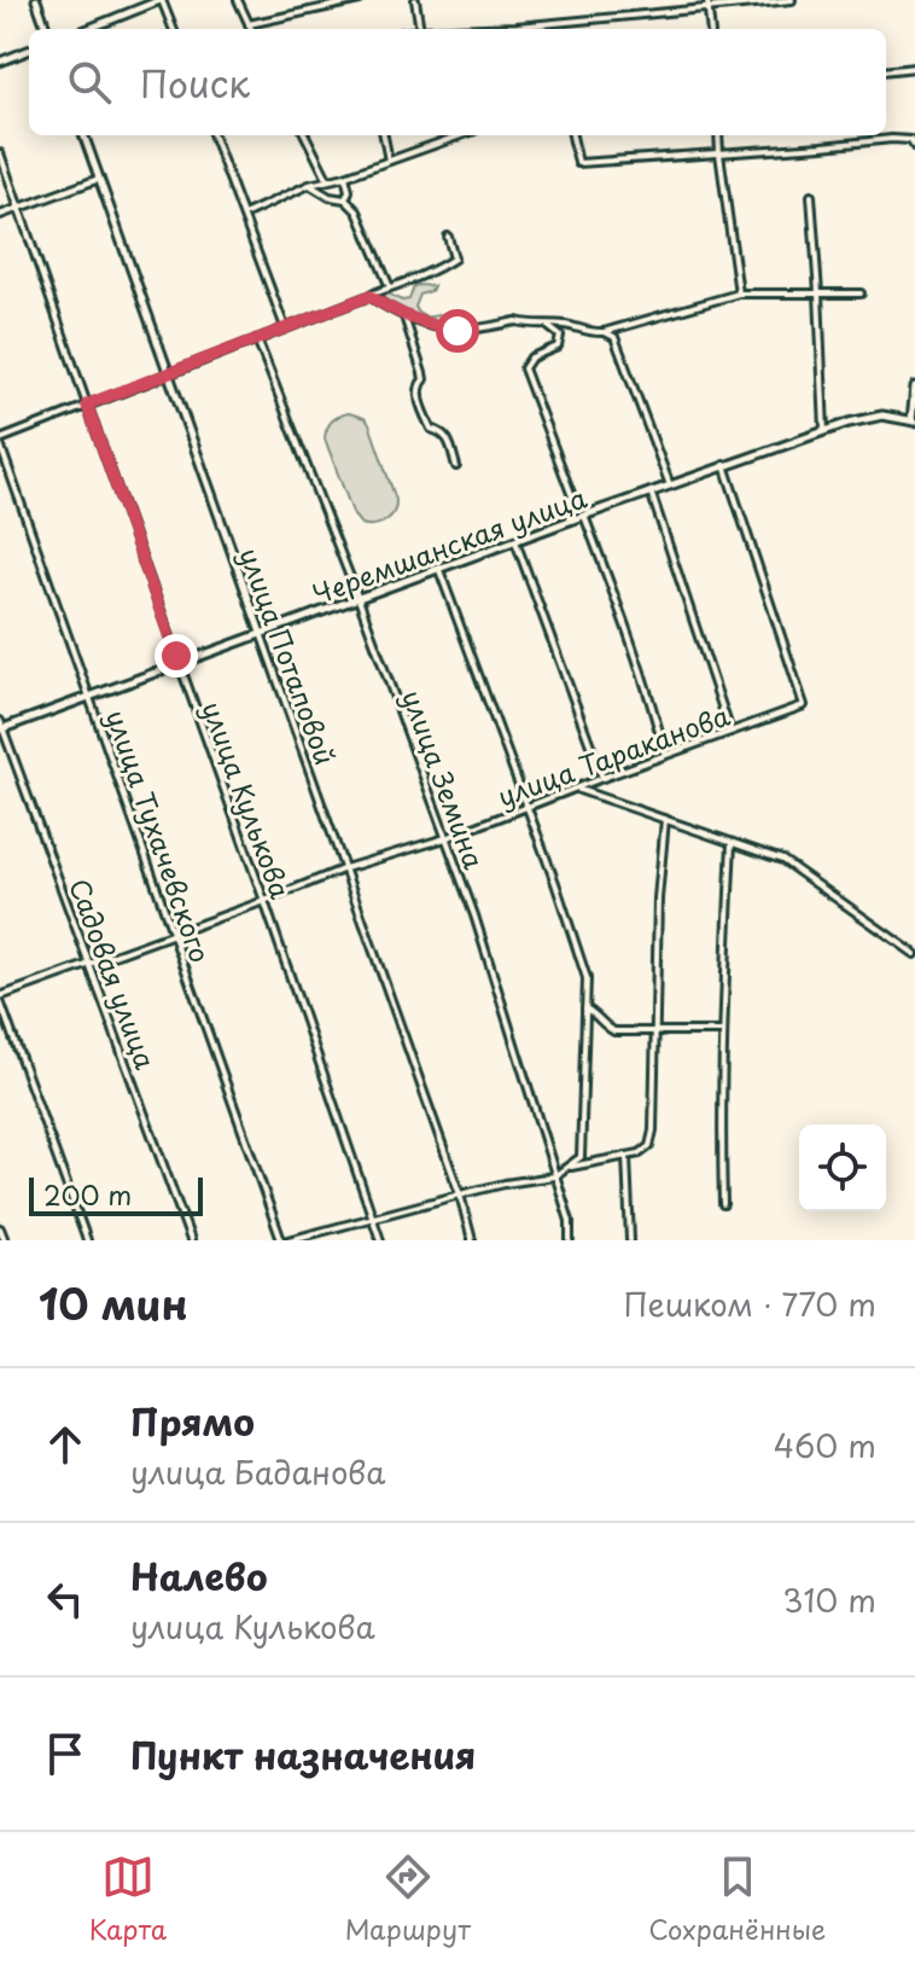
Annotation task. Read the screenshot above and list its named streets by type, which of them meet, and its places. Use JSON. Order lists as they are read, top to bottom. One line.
{"streets":{"main road":["Черемшанская улица","улица Потаповой"],"street":["улица Тараканова","улица Земина","улица Кулькова","улица Тухачевского","Садовая улица"]},"crossings":[["Черемшанская улица","улица Потаповой"],["Черемшанская улица","улица Тараканова"],["Черемшанская улица","улица Земина"],["Черемшанская улица","улица Кулькова"],["Черемшанская улица","улица Тухачевского"],["Черемшанская улица","Садовая улица"],["улица Потаповой","улица Тараканова"],["улица Тараканова","улица Земина"],["улица Тараканова","улица Кулькова"],["улица Тараканова","улица Тухачевского"],["улица Тараканова","Садовая улица"]],"scale_bar":"200 m","page":{"search":"Поиск","scale":"200 m","heading":["10 мин","Пешком · 770 m"],"list":[["Прямо","улица Баданова","460 m"],["Налево","улица Кулькова","310 m"],"Пункт назначения"],"nav":["Карта","Маршрут","Сохранённые"]}}
